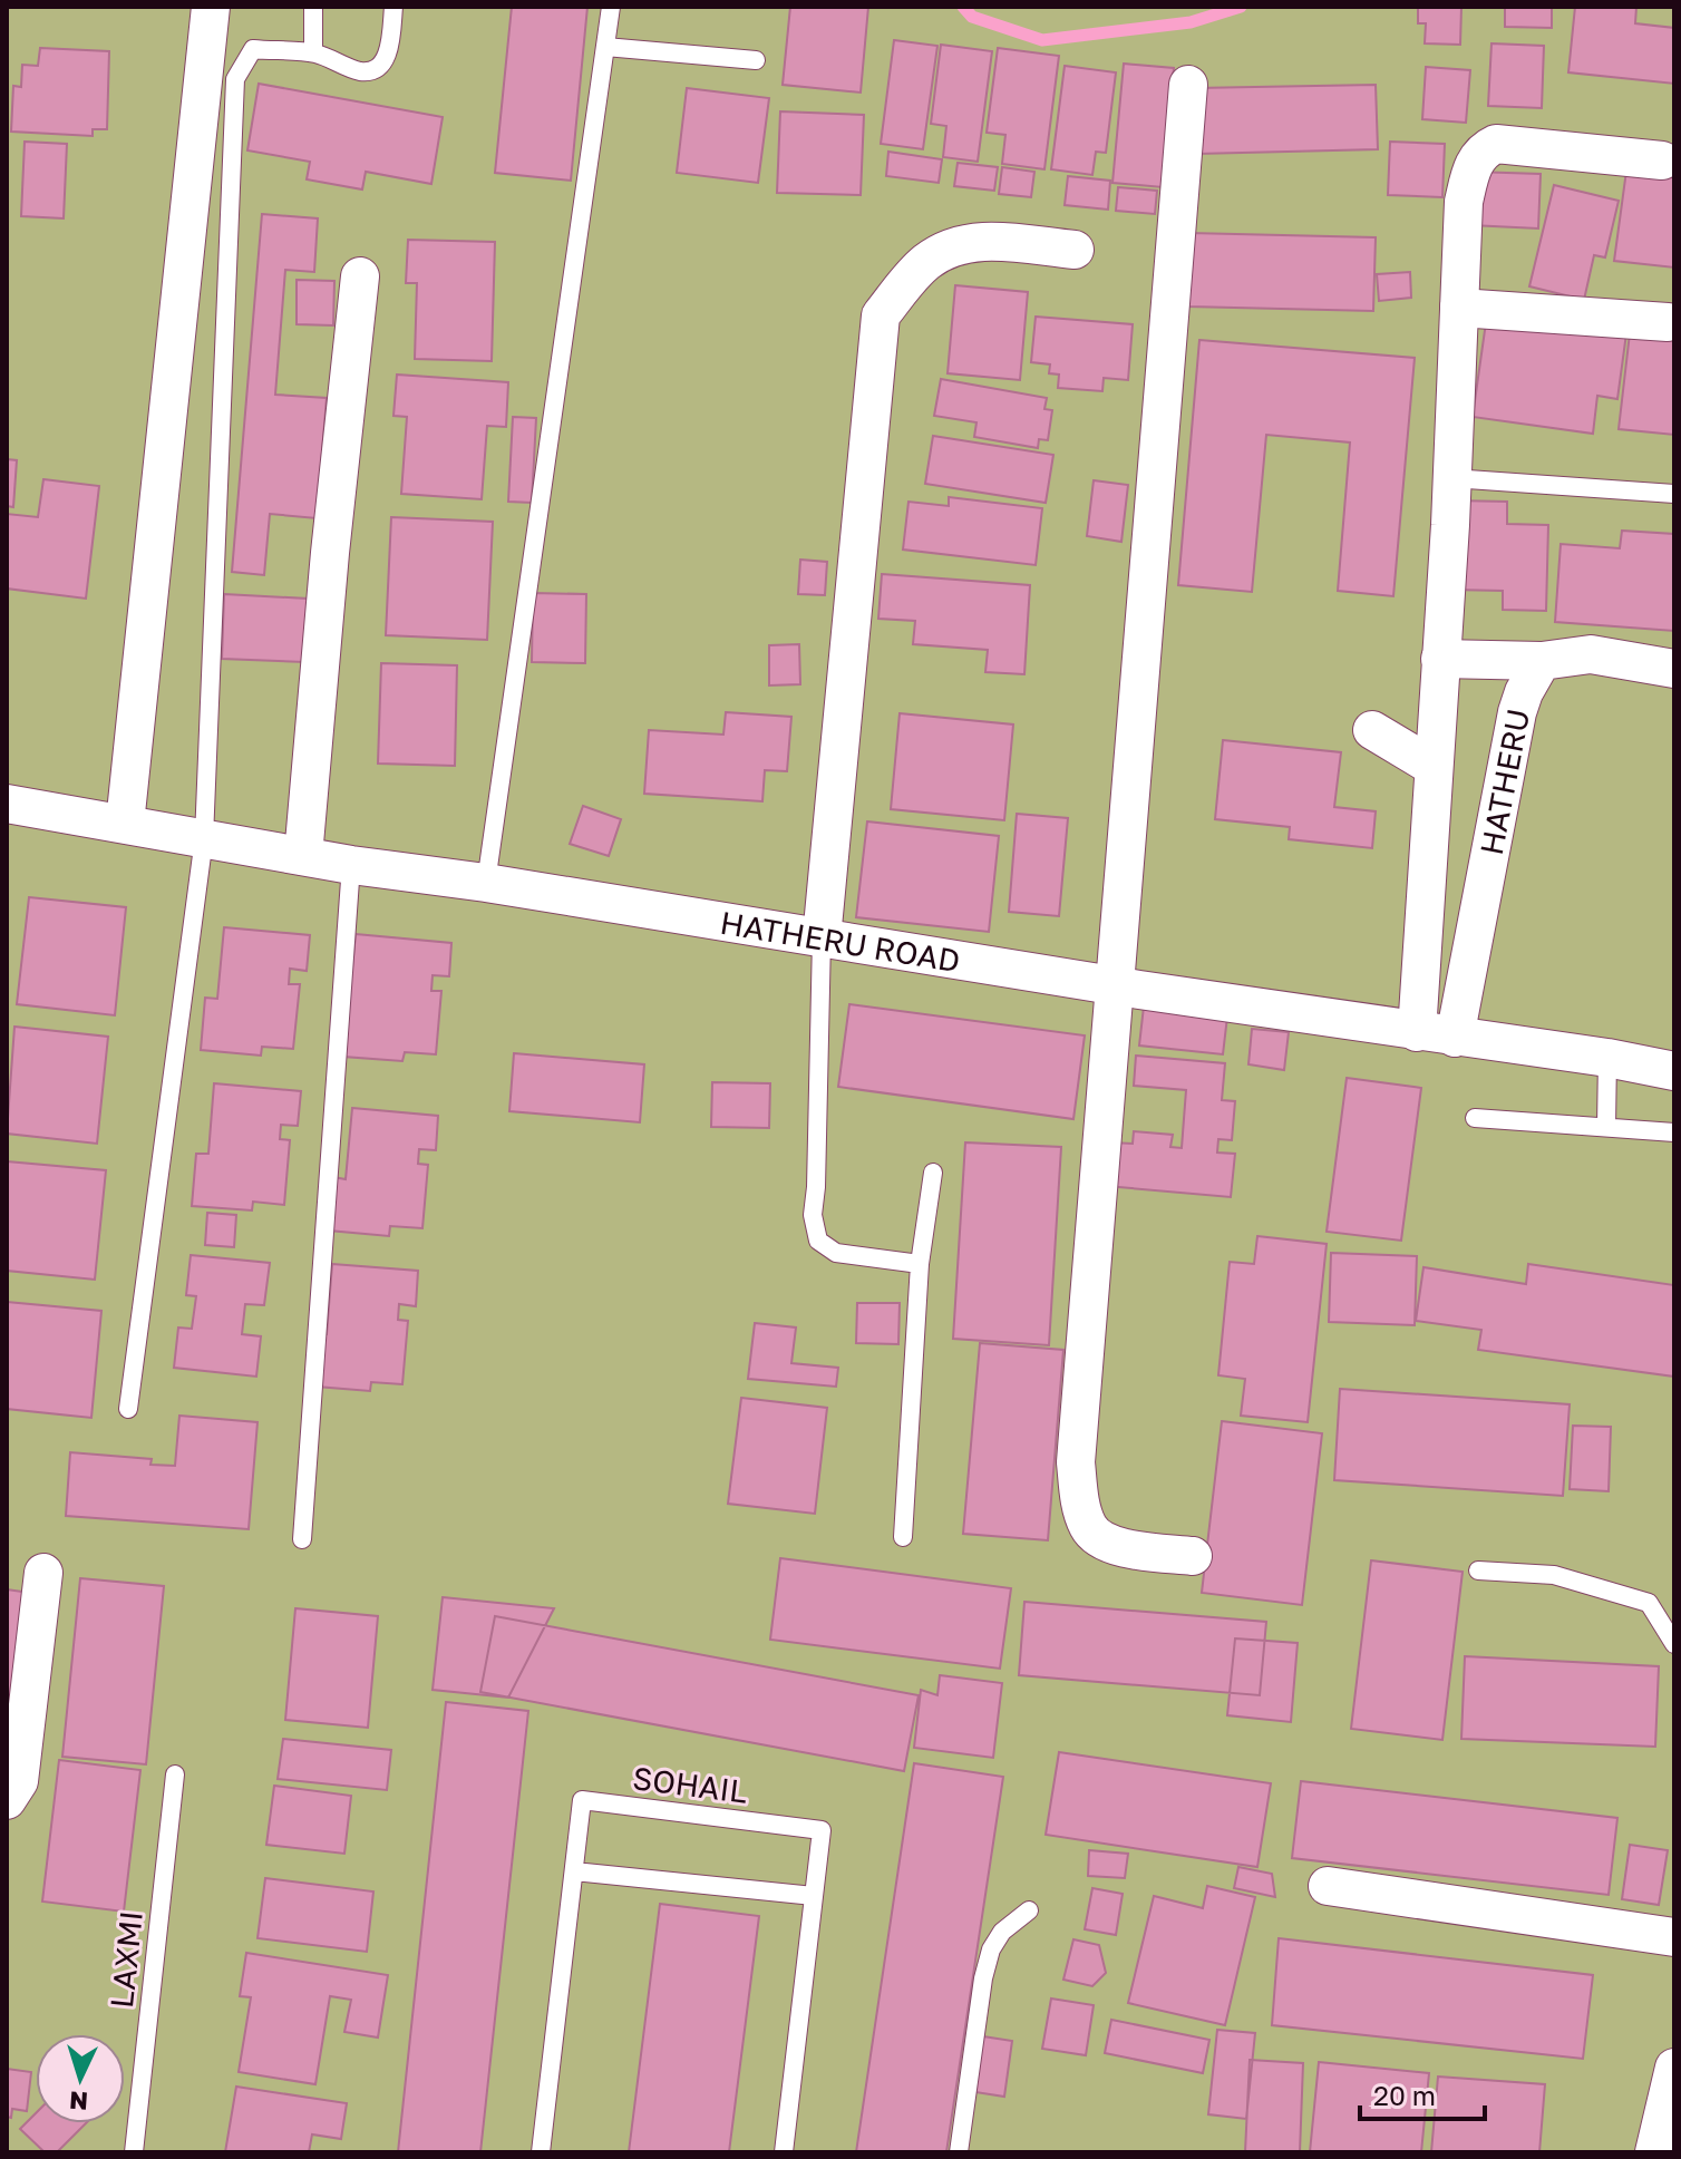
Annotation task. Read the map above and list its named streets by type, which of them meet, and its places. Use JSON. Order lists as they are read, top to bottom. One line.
{"streets":{"street":["HATHERU","HATHERU ROAD"],"lane":["SOHAIL","LAXMI"]},"crossings":[["HATHERU","HATHERU ROAD"]],"scale_bar":"20 m","north":"bottom"}
